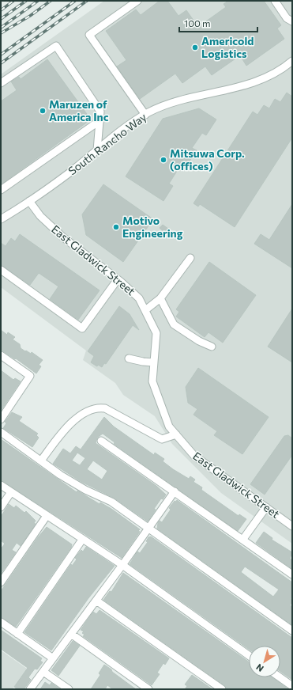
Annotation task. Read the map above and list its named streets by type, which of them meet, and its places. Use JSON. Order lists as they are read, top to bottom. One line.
{"streets":{"street":["South Rancho Way","East Gladwick Street"]},"crossings":[["South Rancho Way","East Gladwick Street"]],"places":["Americold Logistics","Maruzen of America Inc","Mitsuwa Corp. (offices)","Motivo Engineering"],"scale_bar":"100 m","north":"bottom left"}
